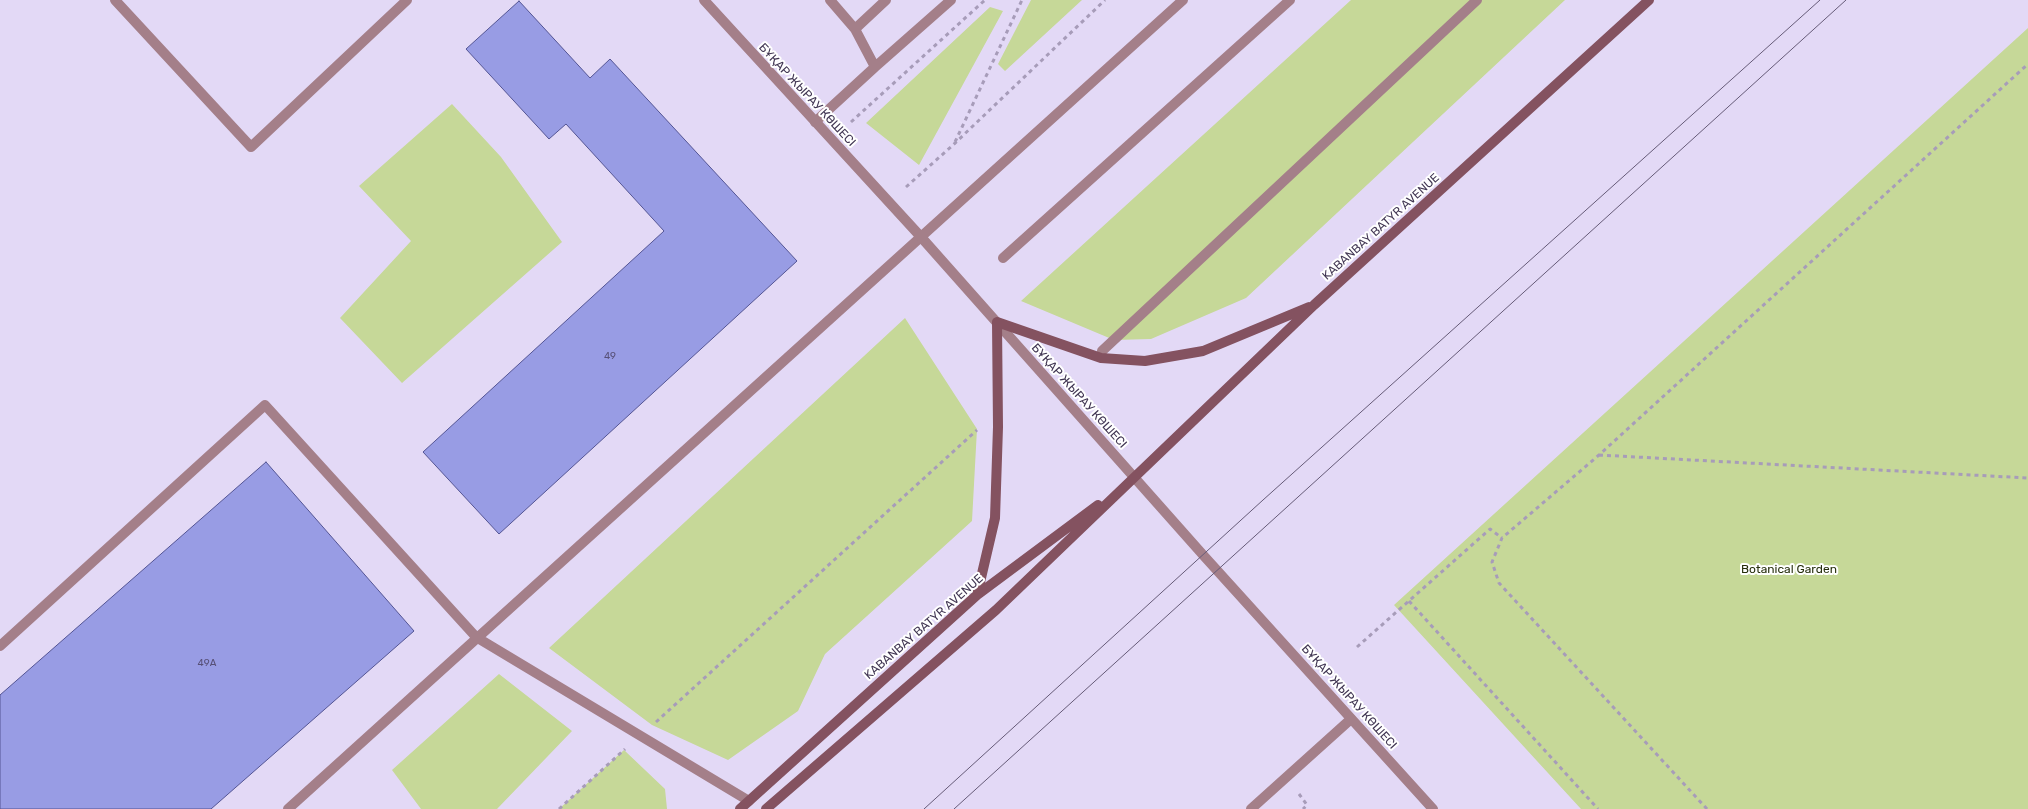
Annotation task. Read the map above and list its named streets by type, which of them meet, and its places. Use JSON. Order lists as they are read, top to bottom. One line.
{"streets":{"main road":["KABANBAY BATYR AVENUE"],"street":["БҰҚАР ЖЫРАУ КӨШЕСІ"]},"crossings":[["БҰҚАР ЖЫРАУ КӨШЕСІ","KABANBAY BATYR AVENUE"]],"parks":["Botanical Garden"],"house_numbers":["49","49А"]}
